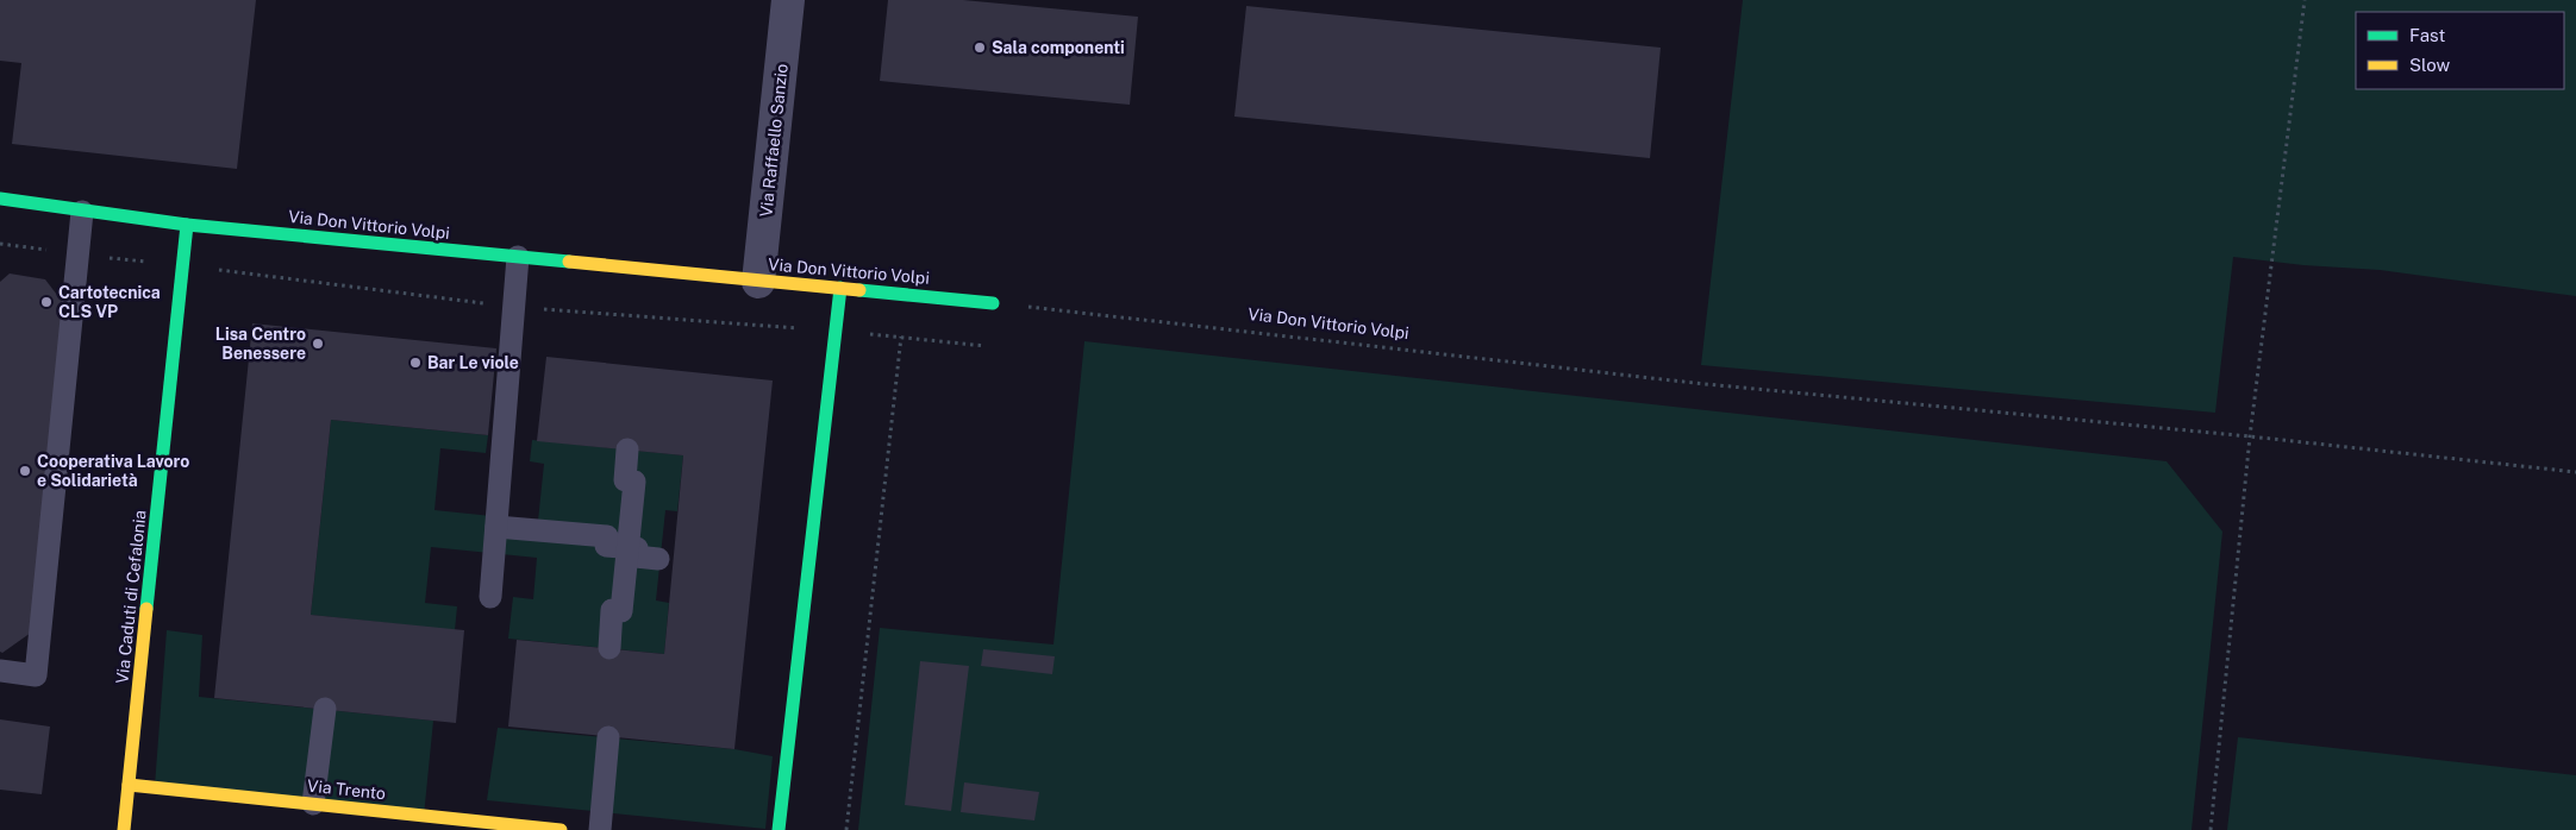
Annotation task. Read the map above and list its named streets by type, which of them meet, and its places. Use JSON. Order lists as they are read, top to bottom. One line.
{"streets":{"street":["Via Raffaello Sanzio","Via Don Vittorio Volpi","Via Caduti di Cefalonia","Via Trento"]},"crossings":[["Via Raffaello Sanzio","Via Don Vittorio Volpi"],["Via Don Vittorio Volpi","Via Caduti di Cefalonia"],["Via Caduti di Cefalonia","Via Trento"]],"places":["Sala componenti","Cartotecnica CLS VP","Lisa Centro Benessere","Bar Le viole","Cooperativa Lavoro e Solidarietà"],"legend":["Fast","Slow"]}
